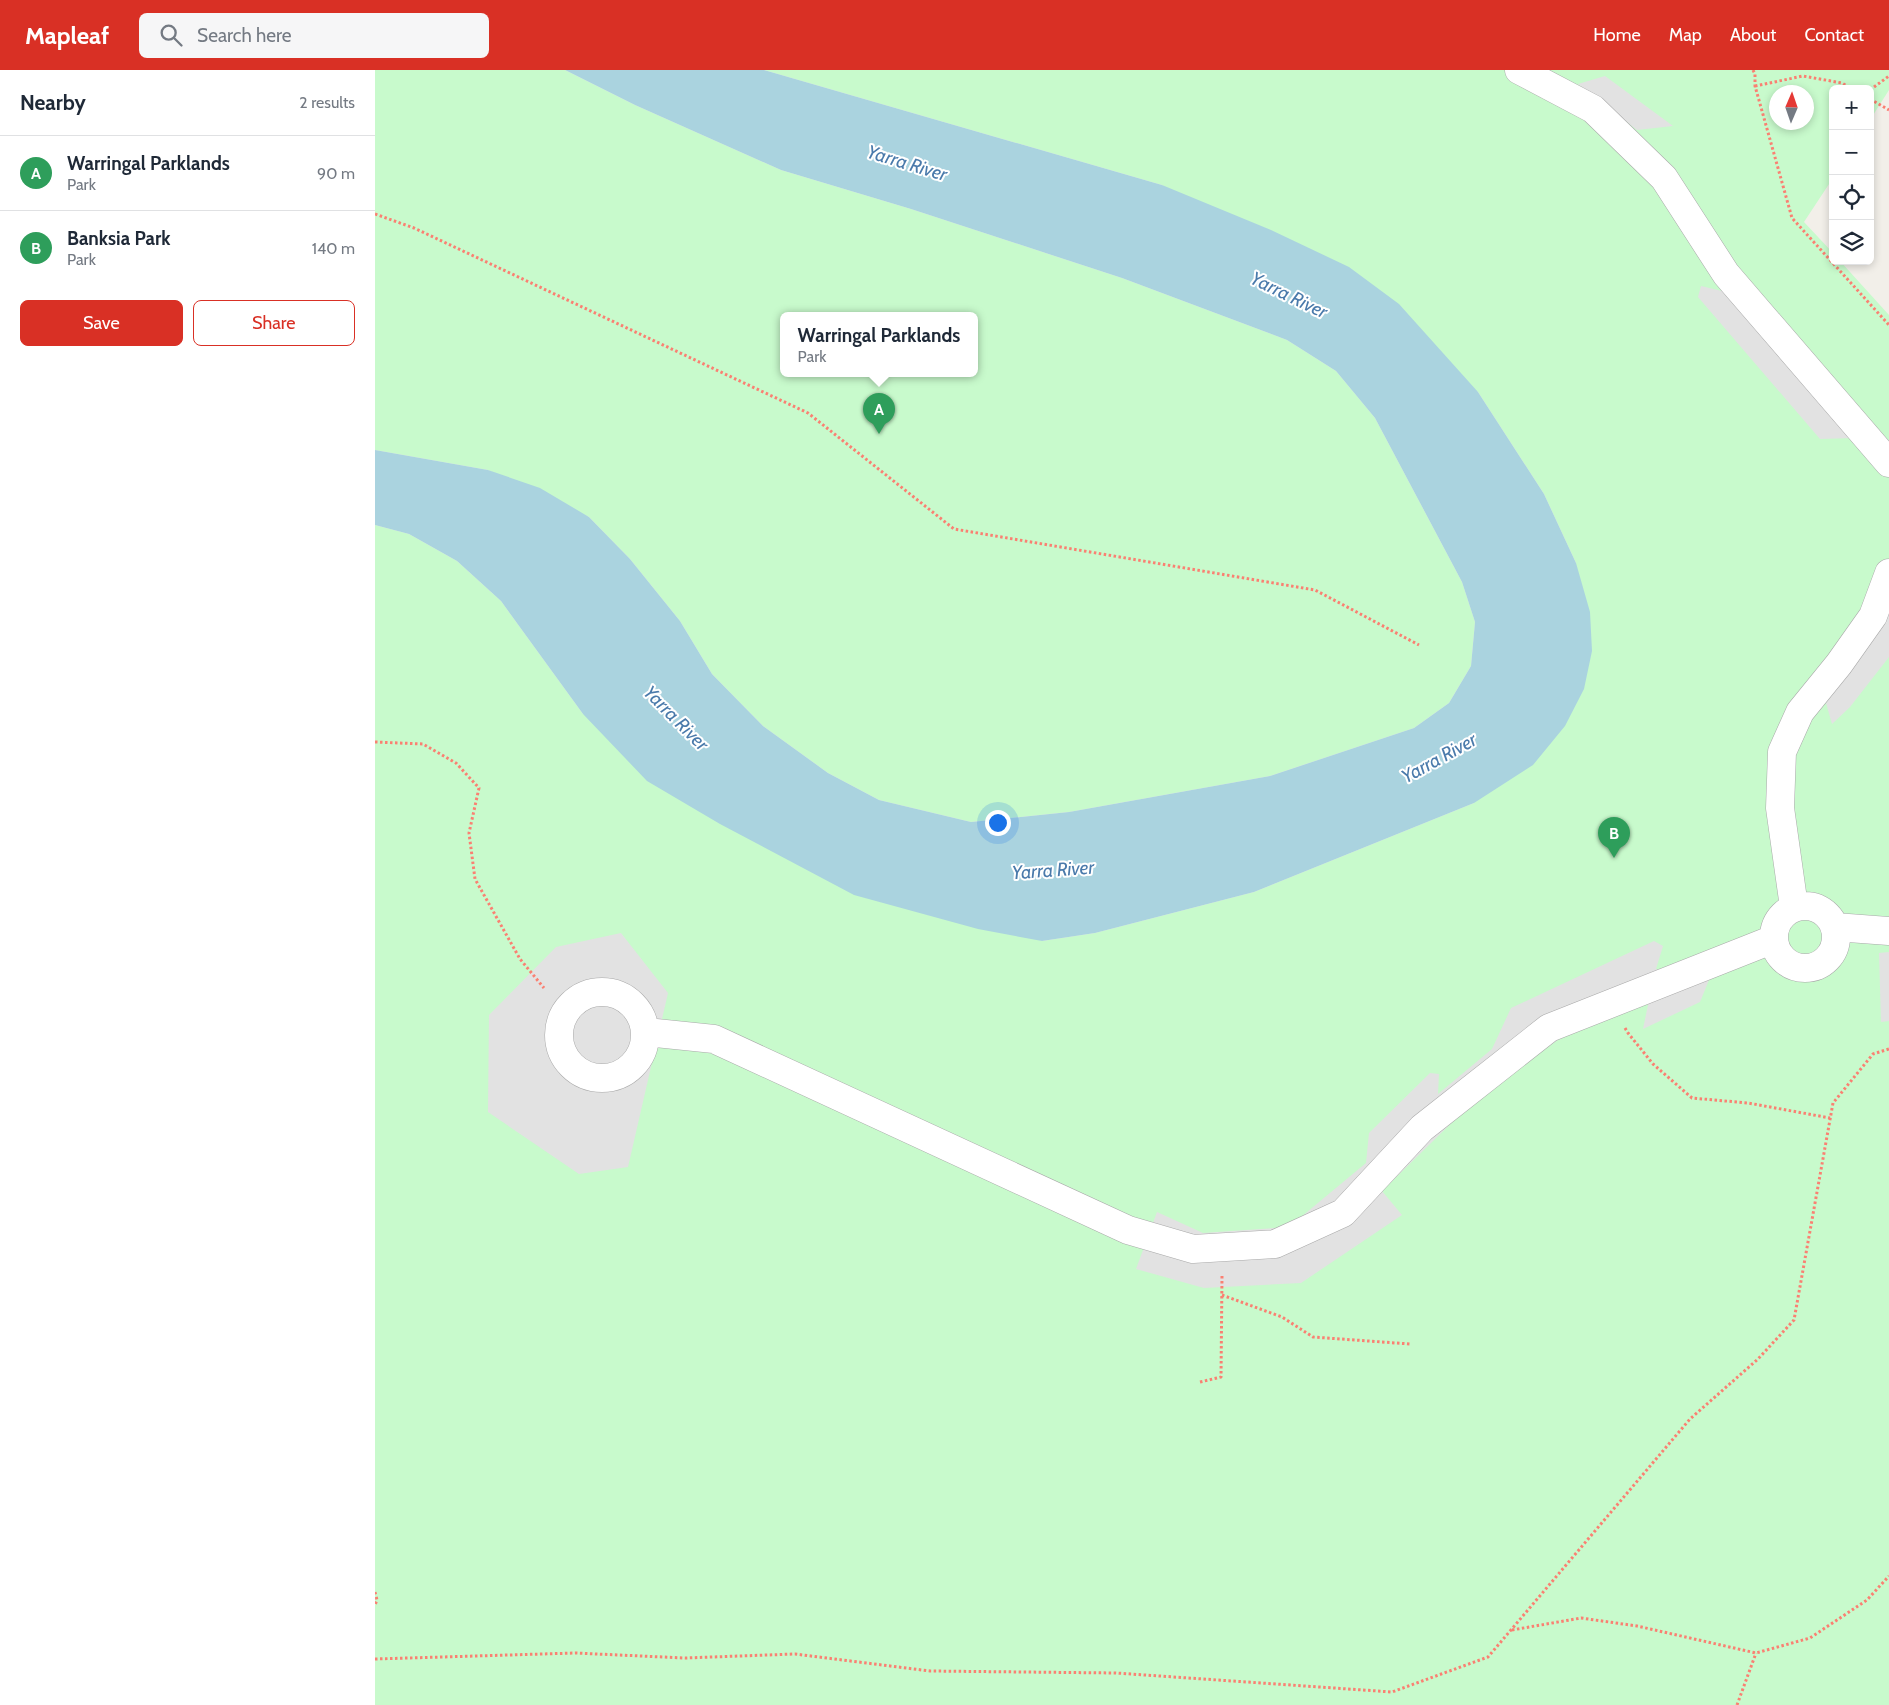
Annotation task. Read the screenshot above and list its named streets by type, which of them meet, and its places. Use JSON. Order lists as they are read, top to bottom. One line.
{"water":["Yarra River"],"north":"top","page":{"header":"Mapleaf","search":"Search here","nav":["Home","Map","About","Contact"],"heading":["Nearby","2 results"],"map_buttons":["+","−"],"list":[{"mark":"A","name":"Warringal Parklands","note":"Park","value":"90 m"},{"mark":"B","name":"Banksia Park","note":"Park","value":"140 m"}],"buttons":["Save","Share"],"popup":["Warringal Parklands","Park"],"pins":["A","B"]}}
